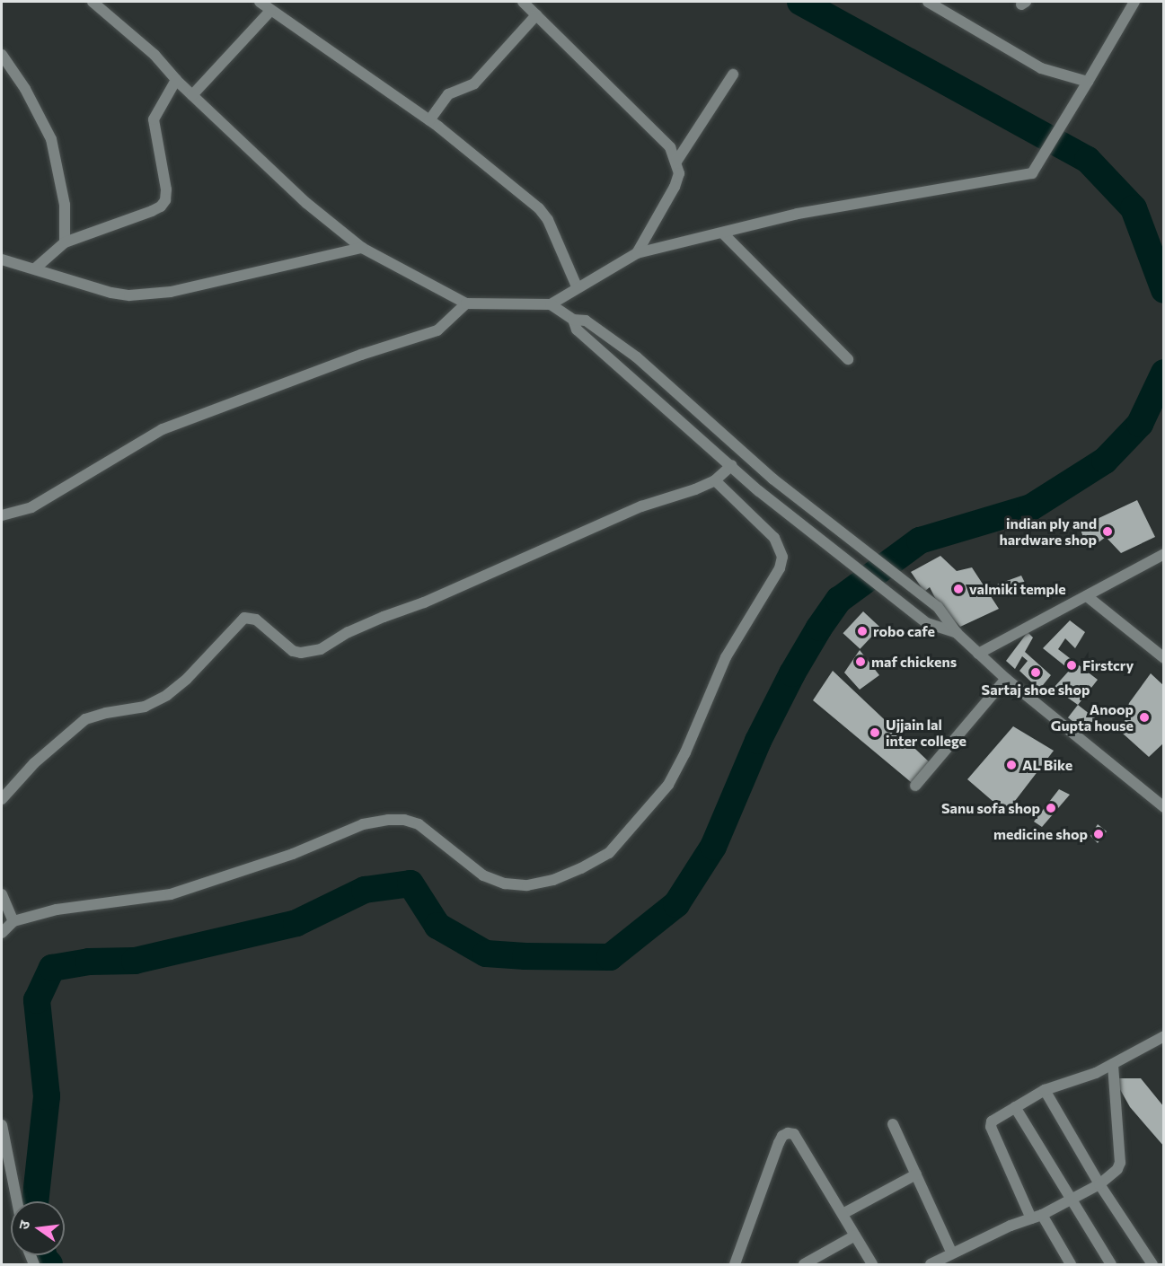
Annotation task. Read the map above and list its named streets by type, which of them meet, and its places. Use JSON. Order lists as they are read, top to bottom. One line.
{"places":["indian ply and hardware shop","valmiki temple","robo cafe","maf chickens","Firstcry","Sartaj shoe shop","Anoop Gupta house","Ujjain lal inter college","AL Bike","Sanu sofa shop","medicine shop"],"north":"left"}
